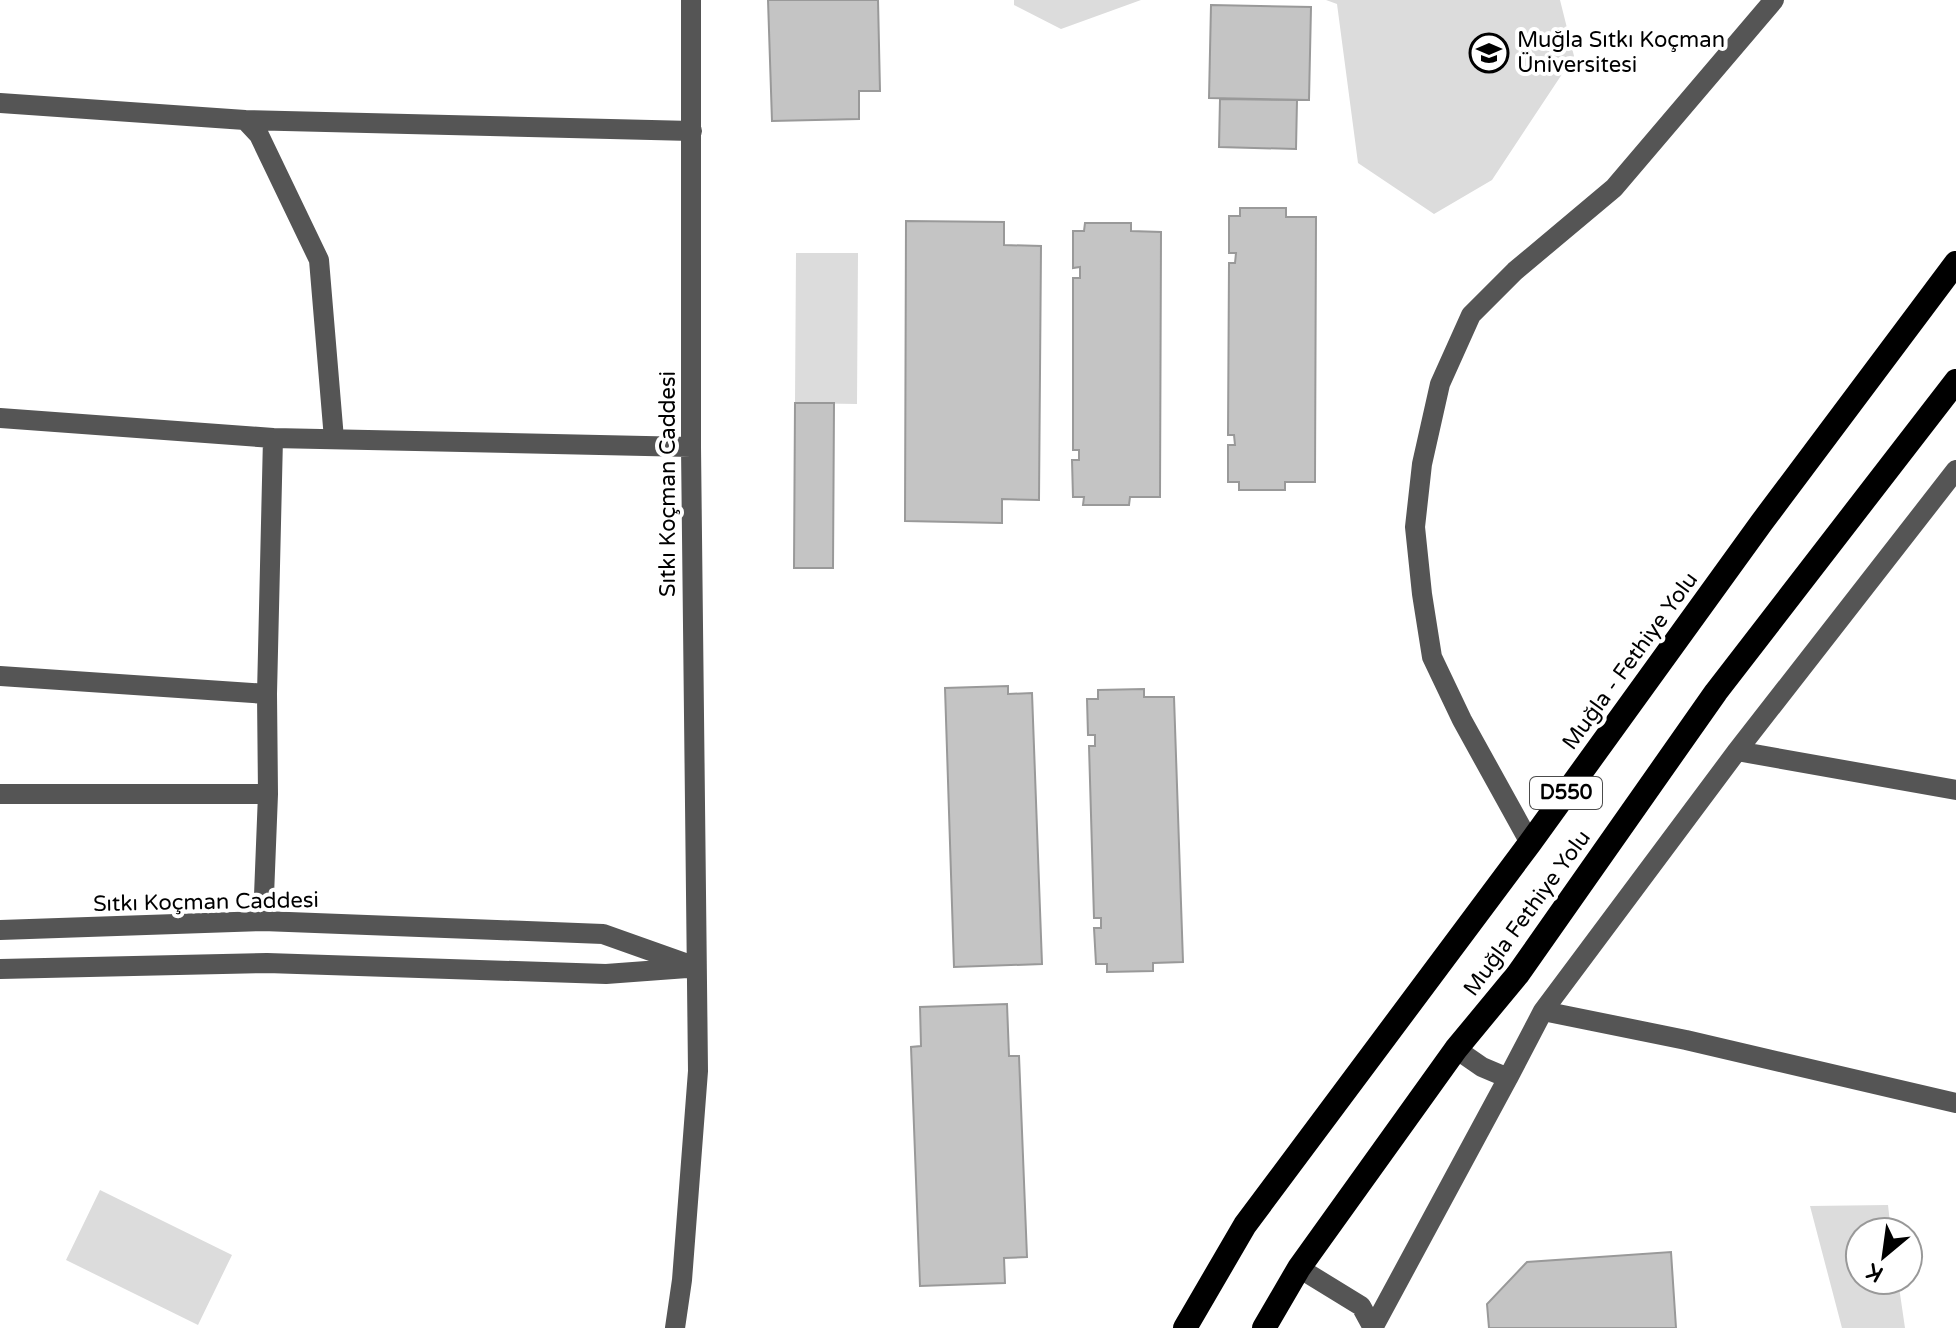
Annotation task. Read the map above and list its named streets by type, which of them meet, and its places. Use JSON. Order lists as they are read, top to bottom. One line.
{"streets":{"highway":["Muğla - Fethiye Yolu","D550","Muğla Fethiye Yolu"],"street":["Sıtkı Koçman Caddesi"]},"places":{"school or university":["Muğla Sıtkı Koçman Üniversitesi"]},"north":"bottom left"}
